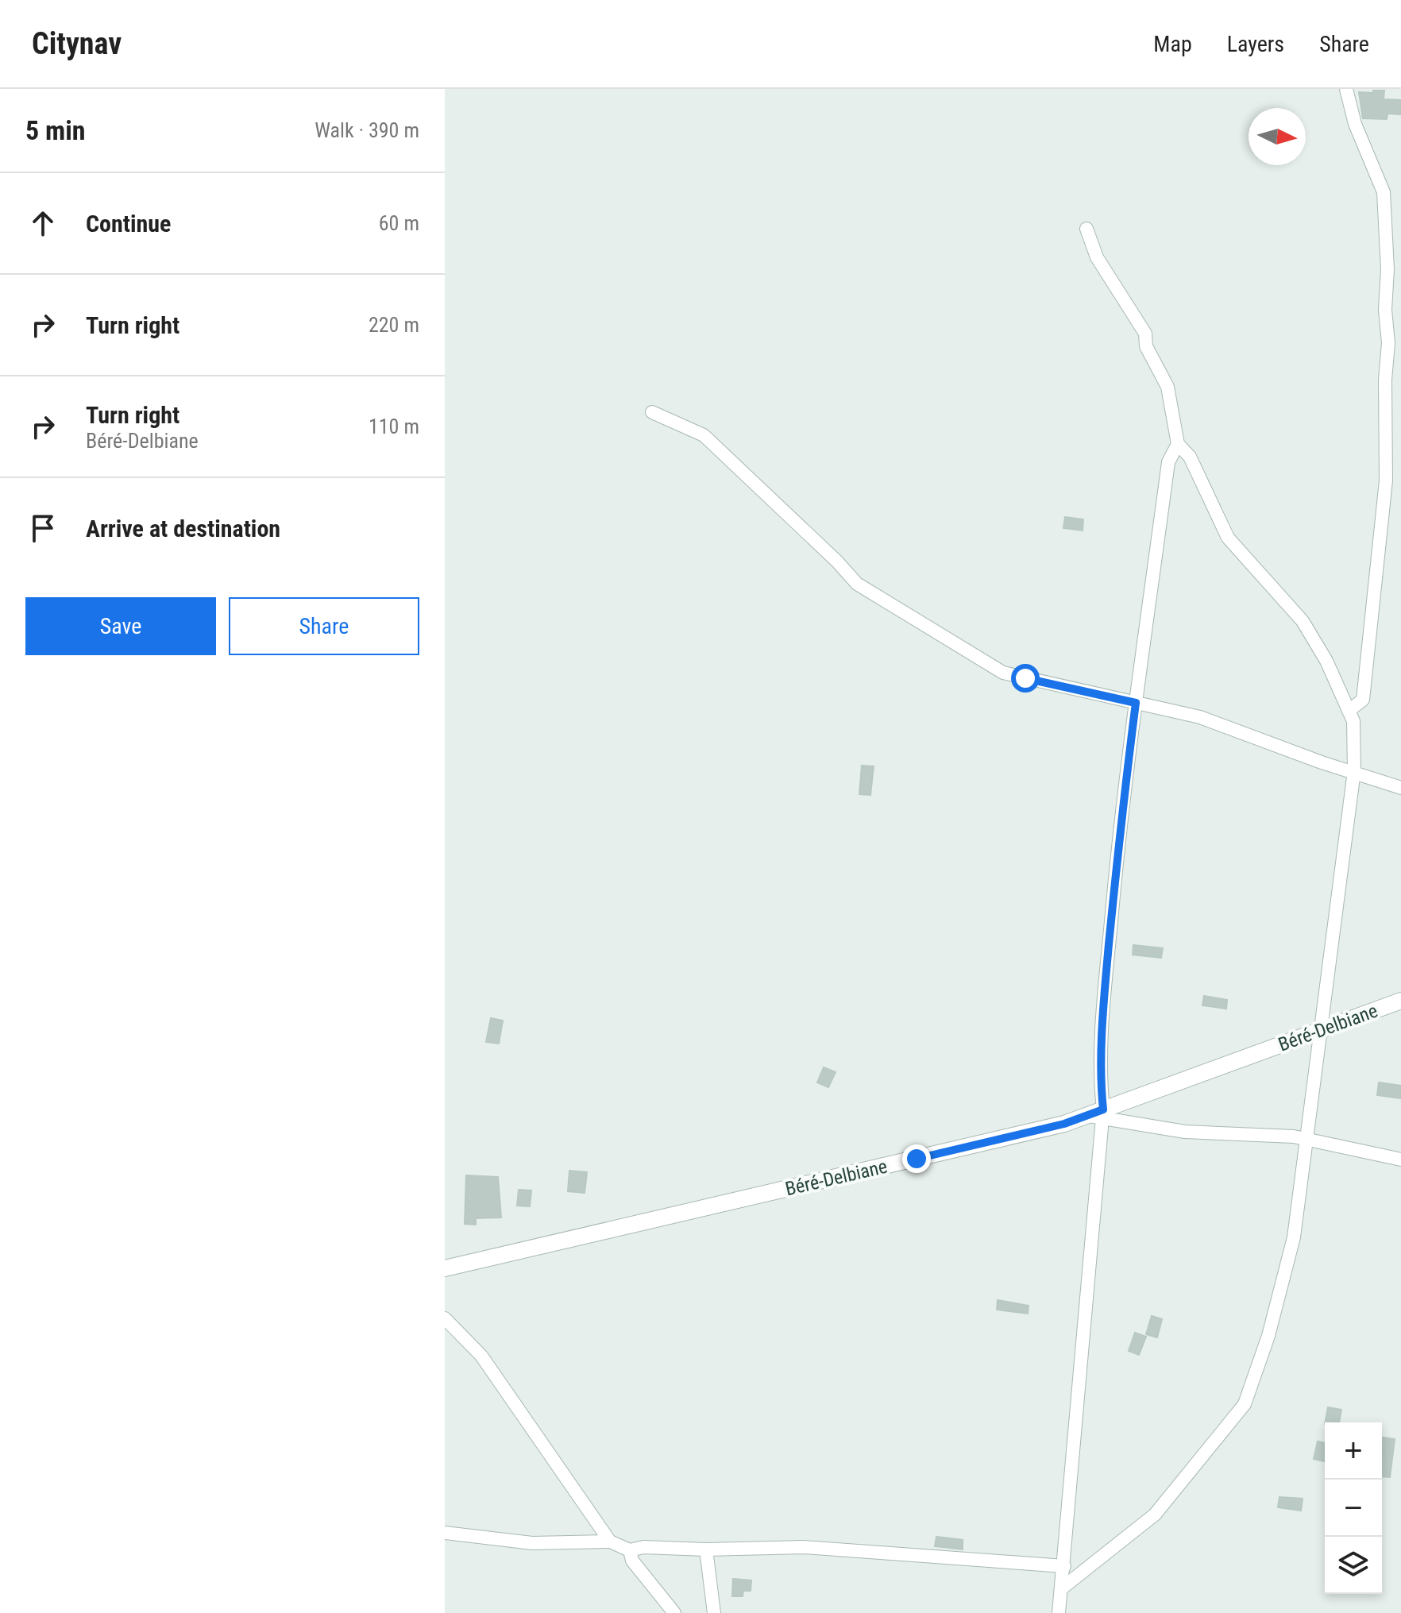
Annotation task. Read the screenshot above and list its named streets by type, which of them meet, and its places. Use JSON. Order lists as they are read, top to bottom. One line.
{"streets":{"street":["Béré-Delbiane"]},"north":"right","page":{"header":"Citynav","nav":["Map","Layers","Share"],"heading":["5 min","Walk · 390 m"],"list":[["Continue","60 m"],["Turn right","220 m"],["Turn right","Béré-Delbiane","110 m"],"Arrive at destination"],"buttons":["Save","Share"],"map_buttons":["+","−"]}}
